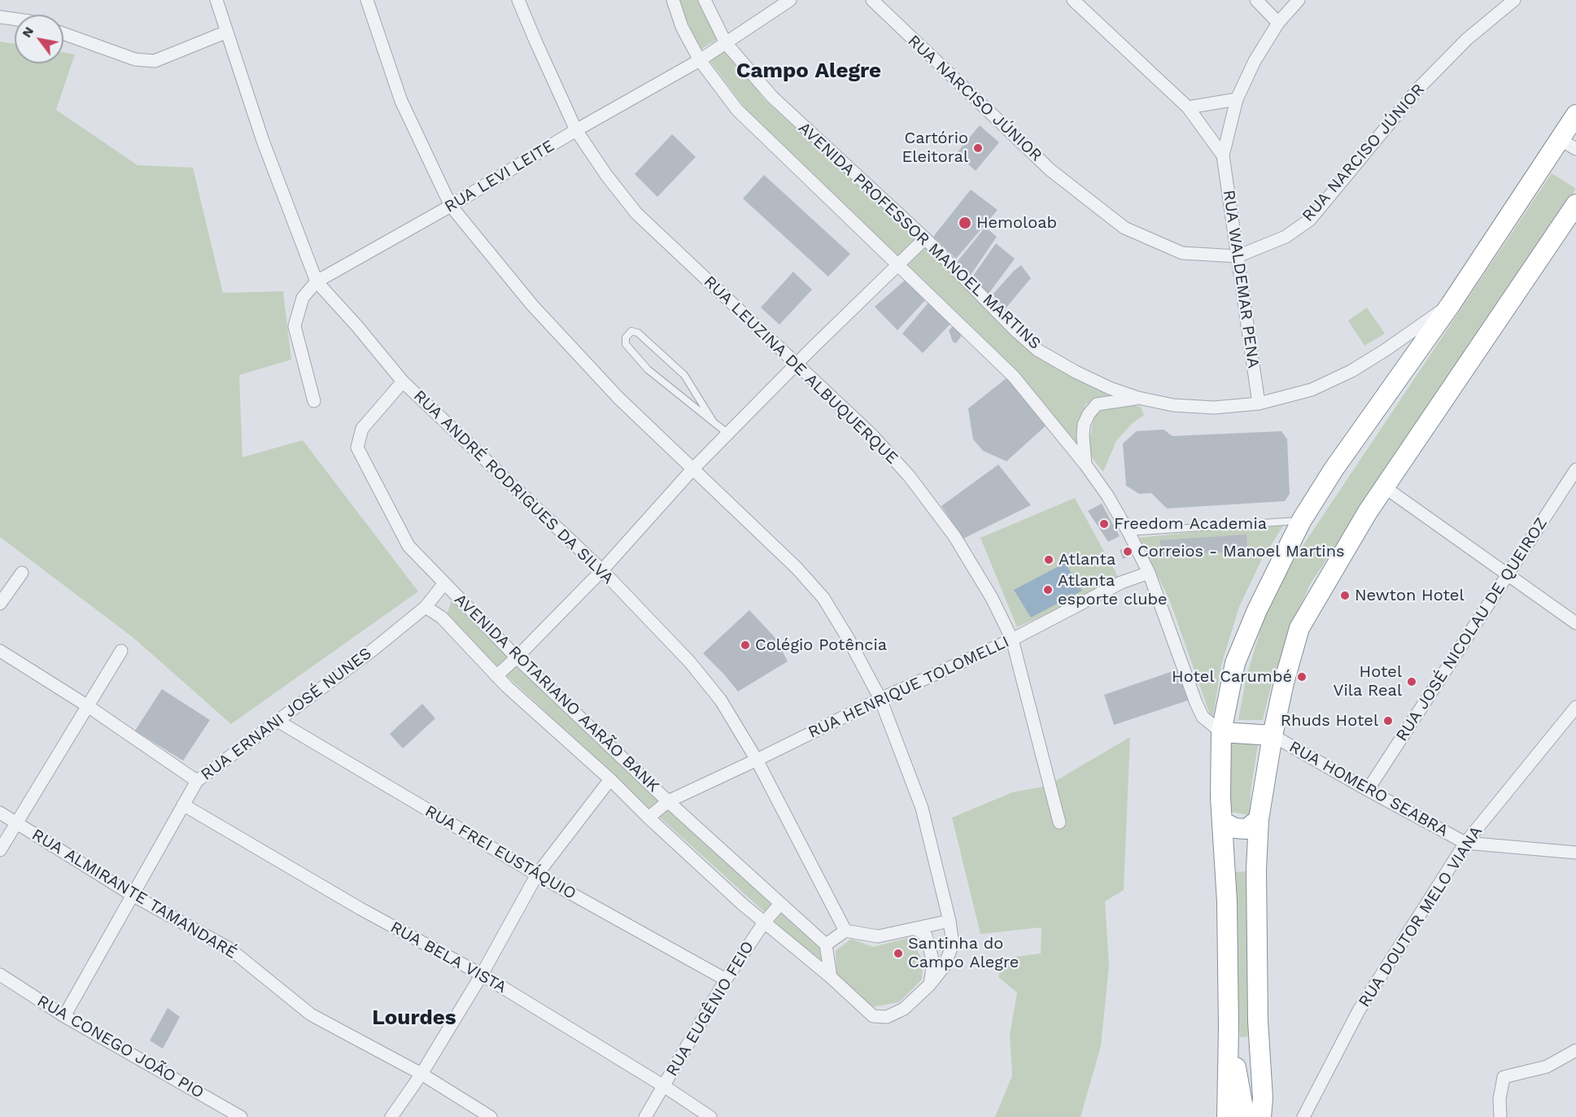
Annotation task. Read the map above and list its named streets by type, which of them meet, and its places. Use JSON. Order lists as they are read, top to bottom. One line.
{"streets":{"street":["RUA NARCISO JÚNIOR","RUA LEVI LEITE","AVENIDA PROFESSOR MANOEL MARTINS","RUA WALDEMAR PENA","RUA LEUZINA DE ALBUQUERQUE","RUA ANDRÉ RODRIGUES DA SILVA","RUA JOSÉ NICOLAU DE QUEIROZ","RUA HENRIQUE TOLOMELLI","AVENIDA ROTARIANO AARÃO BANK","RUA ERNANI JOSÉ NUNES","RUA HOMERO SEABRA","RUA FREI EUSTÁQUIO","RUA ALMIRANTE TAMANDARÉ","RUA DOUTOR MELO VIANA","RUA BELA VISTA","RUA EUGÊNIO FEIO","RUA CONEGO JOÃO PIO"]},"crossings":[["RUA NARCISO JÚNIOR","RUA WALDEMAR PENA"],["RUA LEVI LEITE","AVENIDA PROFESSOR MANOEL MARTINS"],["RUA LEVI LEITE","RUA LEUZINA DE ALBUQUERQUE"],["RUA LEVI LEITE","RUA ANDRÉ RODRIGUES DA SILVA"],["AVENIDA PROFESSOR MANOEL MARTINS","RUA WALDEMAR PENA"],["AVENIDA PROFESSOR MANOEL MARTINS","RUA HENRIQUE TOLOMELLI"],["RUA LEUZINA DE ALBUQUERQUE","RUA HENRIQUE TOLOMELLI"],["RUA ANDRÉ RODRIGUES DA SILVA","RUA HENRIQUE TOLOMELLI"],["RUA ANDRÉ RODRIGUES DA SILVA","AVENIDA ROTARIANO AARÃO BANK"],["RUA JOSÉ NICOLAU DE QUEIROZ","RUA HOMERO SEABRA"],["RUA HENRIQUE TOLOMELLI","AVENIDA ROTARIANO AARÃO BANK"],["AVENIDA ROTARIANO AARÃO BANK","RUA ERNANI JOSÉ NUNES"],["AVENIDA ROTARIANO AARÃO BANK","RUA EUGÊNIO FEIO"],["RUA ERNANI JOSÉ NUNES","RUA FREI EUSTÁQUIO"],["RUA ERNANI JOSÉ NUNES","RUA ALMIRANTE TAMANDARÉ"],["RUA ERNANI JOSÉ NUNES","RUA BELA VISTA"],["RUA ERNANI JOSÉ NUNES","RUA CONEGO JOÃO PIO"],["RUA HOMERO SEABRA","RUA DOUTOR MELO VIANA"],["RUA FREI EUSTÁQUIO","RUA EUGÊNIO FEIO"],["RUA BELA VISTA","RUA EUGÊNIO FEIO"]],"districts":["Campo Alegre","Lourdes"],"places":["Cartório Eleitoral","Hemoloab","Freedom Academia","Correios - Manoel Martins","Atlanta","Atlanta esporte clube","Newton Hotel","Colégio Potência","Hotel Carumbé","Hotel Vila Real","Rhuds Hotel","Santinha do Campo Alegre"],"north":"top left"}
